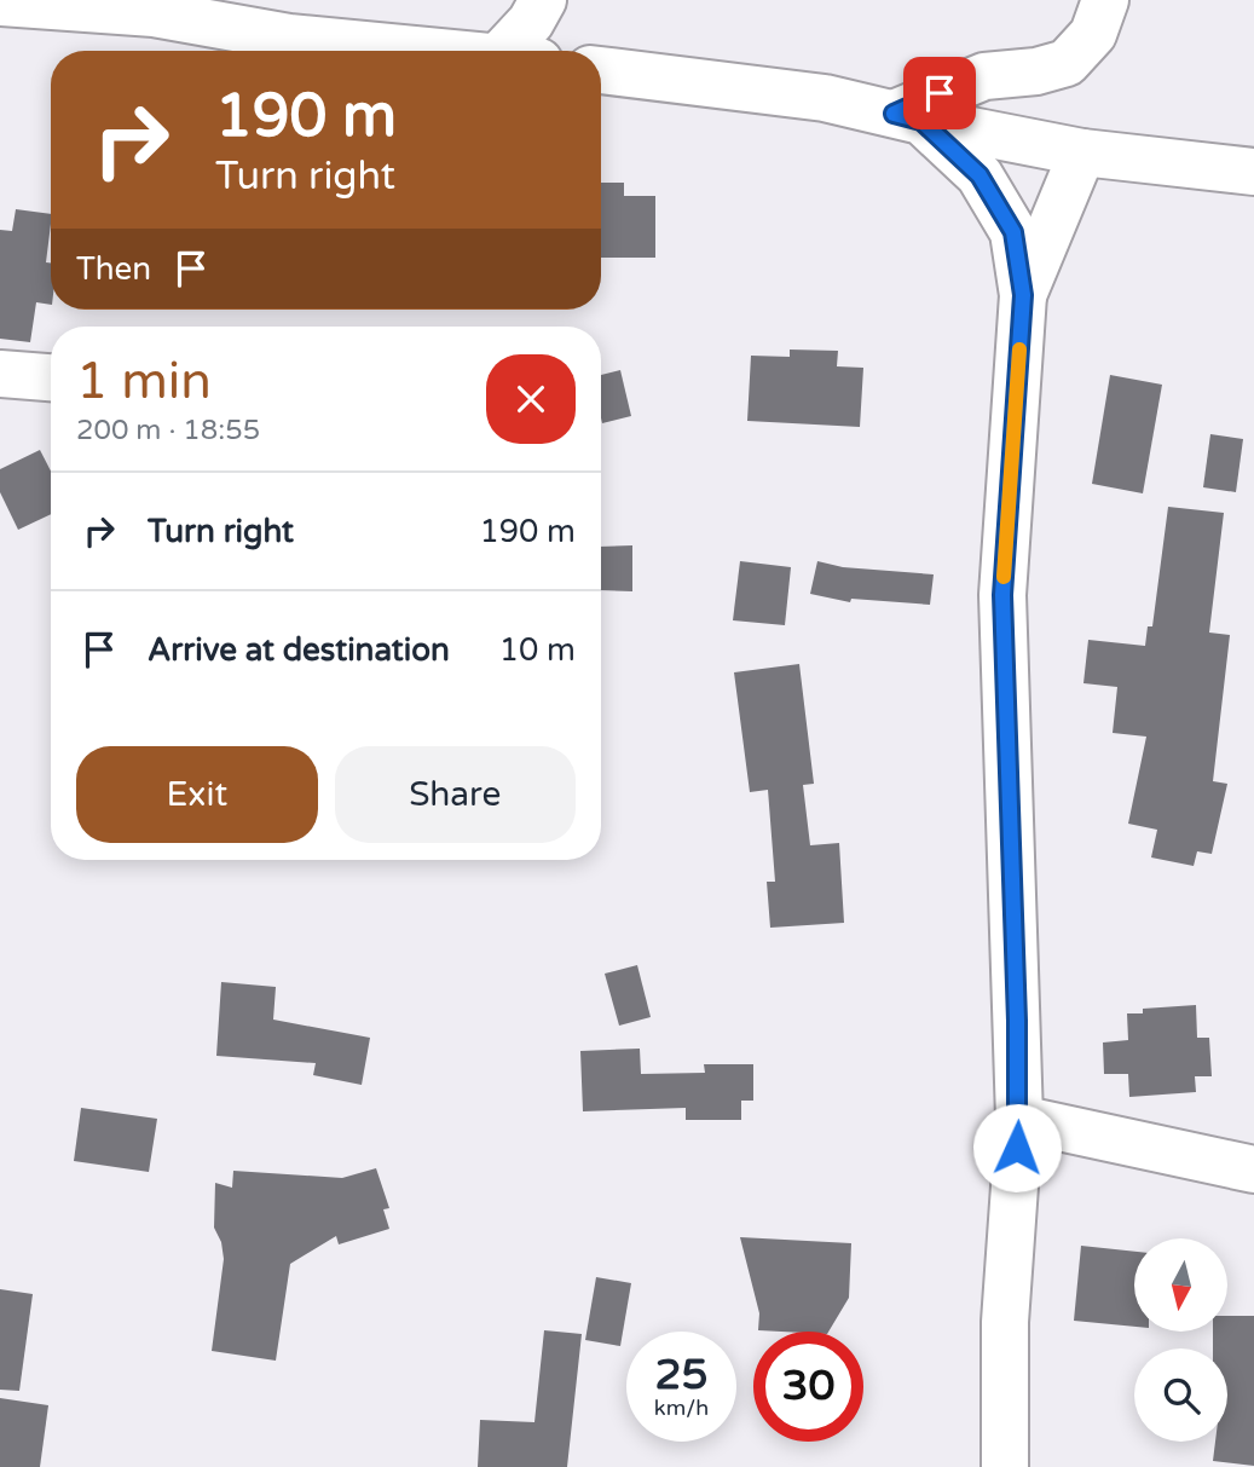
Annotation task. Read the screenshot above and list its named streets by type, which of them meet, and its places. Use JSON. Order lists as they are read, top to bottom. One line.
{"north":"bottom","page":{"turn":["190 m","Turn right"],"then":"Then","heading":["1 min","200 m · 18:55"],"list":[{"name":"Turn right","value":"190 m"},{"name":"Arrive at destination","value":"10 m"}],"buttons":["Exit","Share"],"speed":"25 km/h","limit":"30"}}
